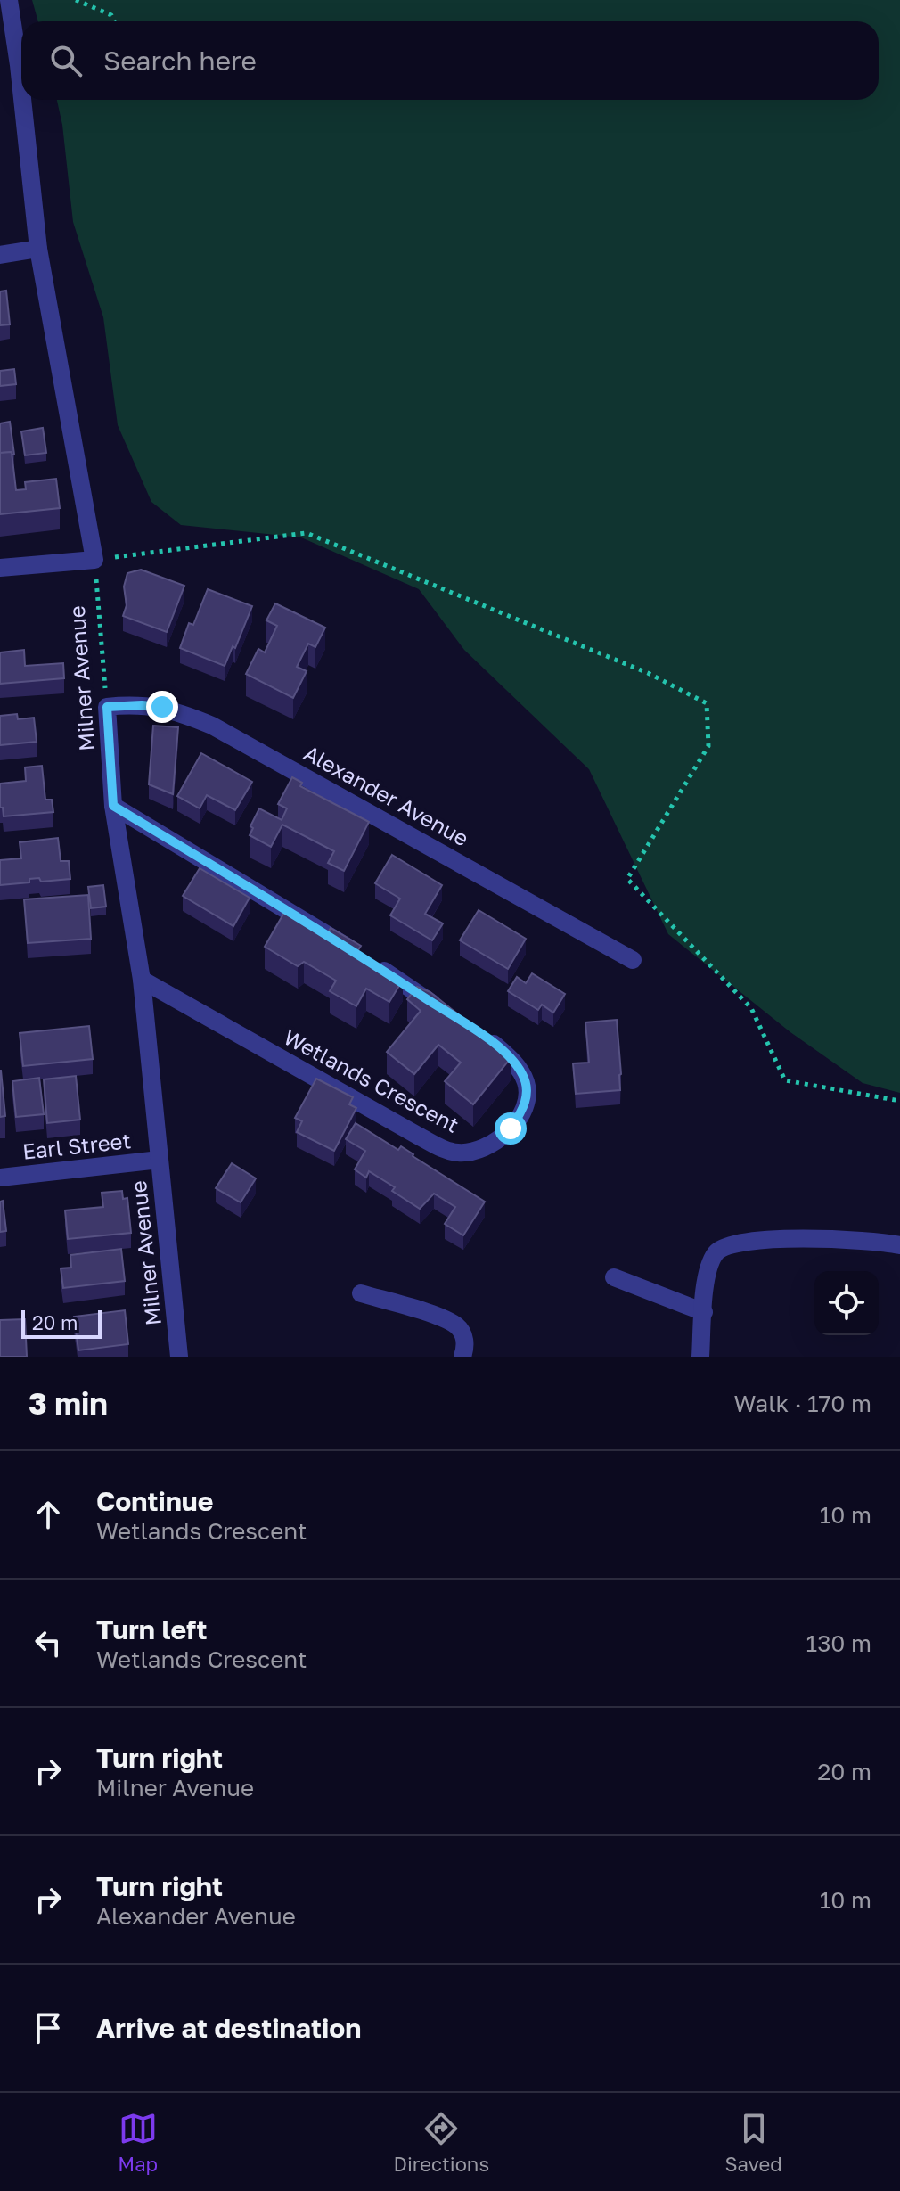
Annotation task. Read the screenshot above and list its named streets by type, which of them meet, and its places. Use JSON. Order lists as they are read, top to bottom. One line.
{"streets":{"street":["Milner Avenue","Alexander Avenue","Wetlands Crescent","Earl Street"]},"crossings":[["Milner Avenue","Alexander Avenue"],["Milner Avenue","Wetlands Crescent"],["Milner Avenue","Earl Street"]],"scale_bar":"20 m","page":{"search":"Search here","scale":"20 m","heading":["3 min","Walk · 170 m"],"list":[["Continue","Wetlands Crescent","10 m"],["Turn left","Wetlands Crescent","130 m"],["Turn right","Milner Avenue","20 m"],["Turn right","Alexander Avenue","10 m"],"Arrive at destination"],"nav":["Map","Directions","Saved"]}}
